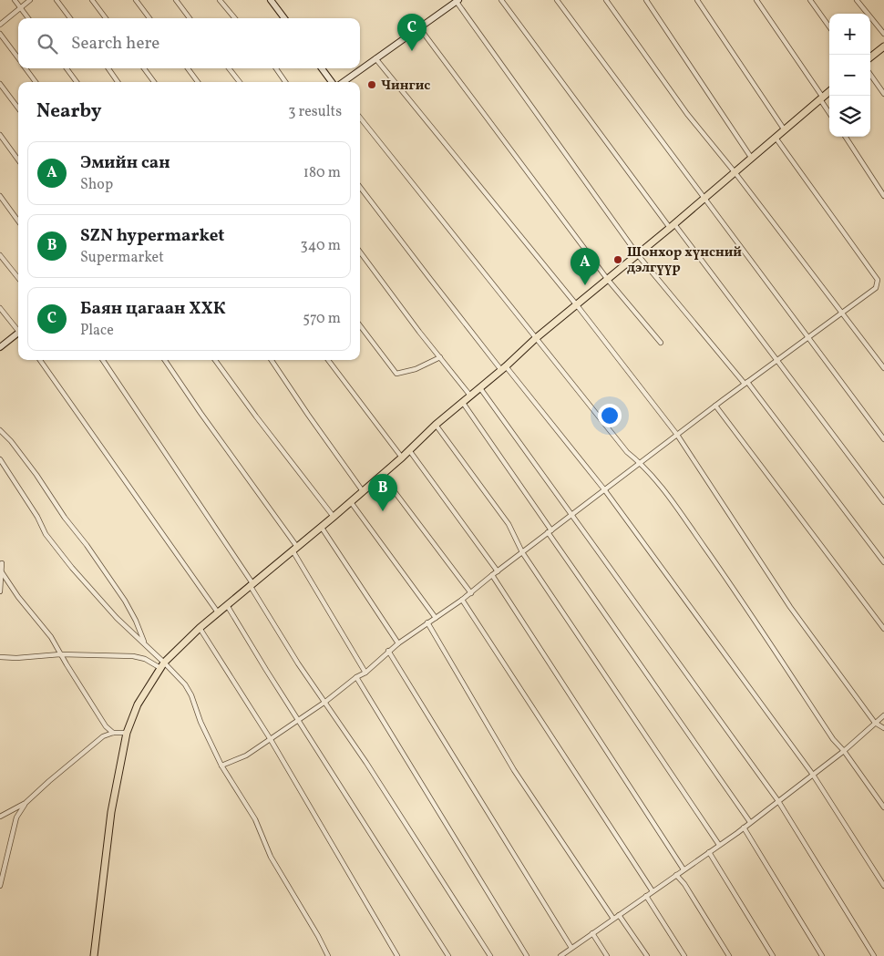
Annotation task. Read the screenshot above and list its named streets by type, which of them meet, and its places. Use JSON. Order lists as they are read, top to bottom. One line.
{"places":["Чингис","Шонхор хүнсний дэлгүүр"],"page":{"map_buttons":["+","−"],"pins":["C","A","B"],"search":"Search here","heading":["Nearby","3 results"],"list":[{"mark":"A","name":"Эмийн сан","note":"Shop","value":"180 m"},{"mark":"B","name":"SZN hypermarket","note":"Supermarket","value":"340 m"},{"mark":"C","name":"Баян цагаан ХХК","note":"Place","value":"570 m"}]}}
